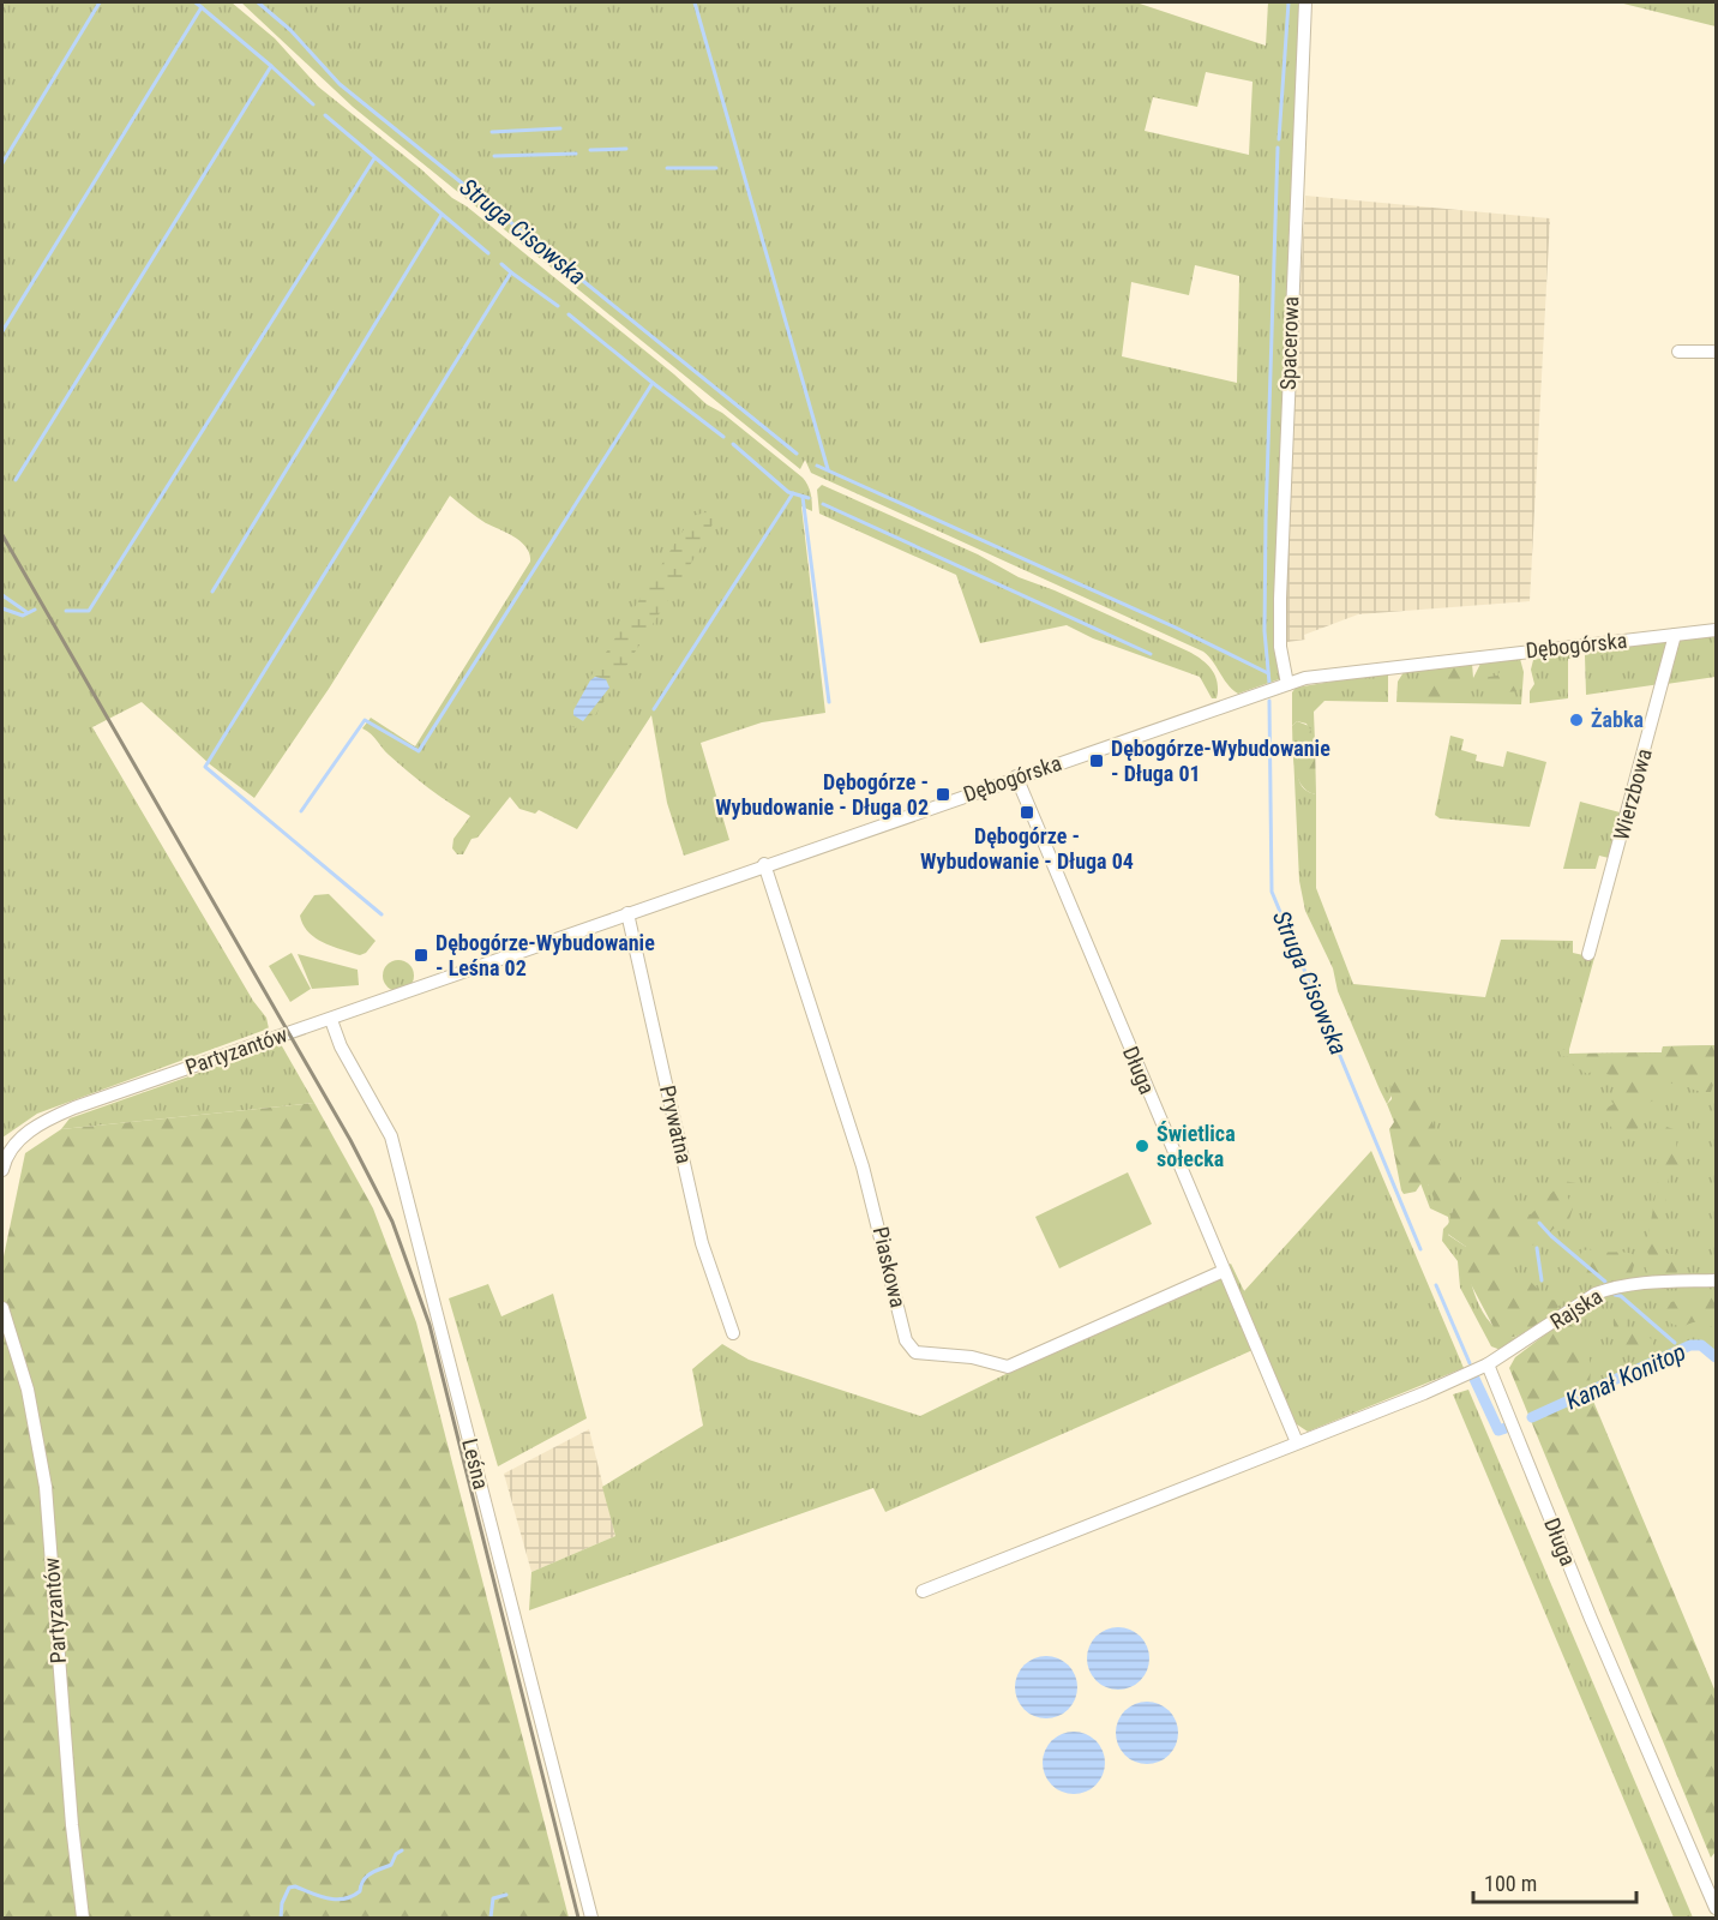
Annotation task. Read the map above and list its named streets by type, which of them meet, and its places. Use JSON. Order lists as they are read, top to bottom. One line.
{"streets":{"street":["Spacerowa","Dębogórska","Wierzbowa","Partyzantów","Długa","Prywatna","Piaskowa","Rajska","Leśna"]},"crossings":[["Spacerowa","Dębogórska"],["Dębogórska","Wierzbowa"],["Dębogórska","Partyzantów"],["Dębogórska","Długa"],["Dębogórska","Prywatna"],["Dębogórska","Piaskowa"],["Dębogórska","Leśna"],["Partyzantów","Leśna"],["Długa","Piaskowa"],["Długa","Rajska"]],"water":["Struga Cisowska","Kanał Konitop"],"places":{"other":["Żabka","Świetlica sołecka"],"transit":["Dębogórze-Wybudowanie - Długa 01","Dębogórze - Wybudowanie - Długa 02","Dębogórze - Wybudowanie - Długa 04","Dębogórze-Wybudowanie - Leśna 02"]},"scale_bar":"100 m"}
